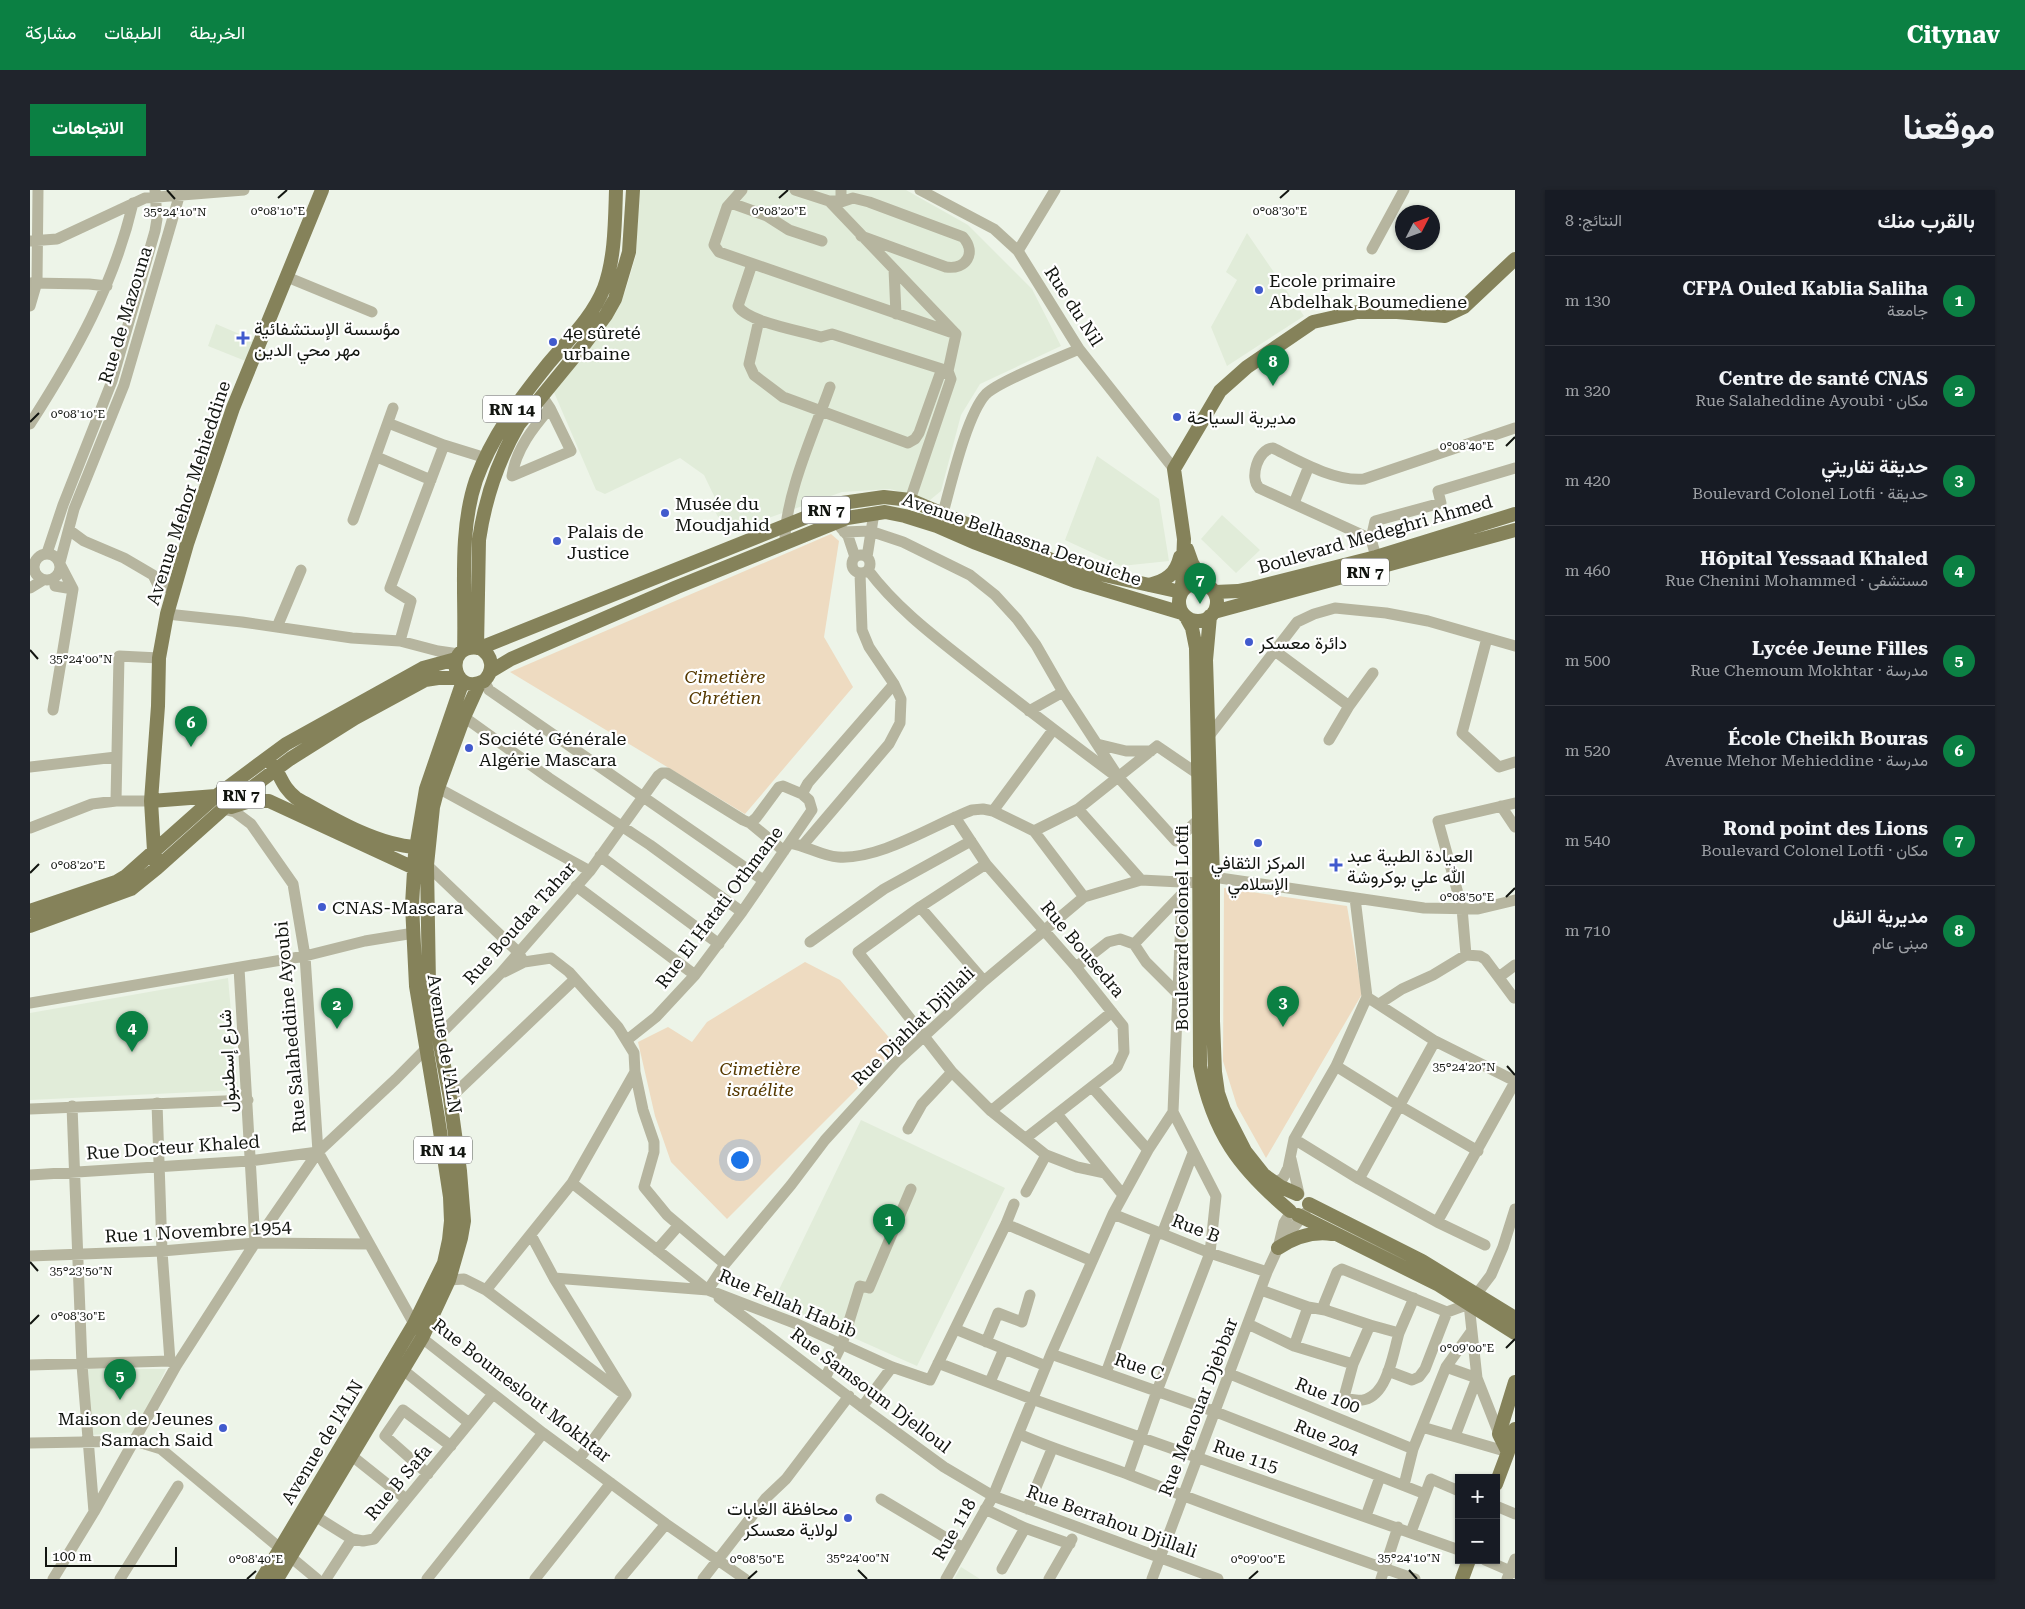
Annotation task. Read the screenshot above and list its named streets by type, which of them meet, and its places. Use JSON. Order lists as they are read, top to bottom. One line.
{"streets":{"main road":["RN 14","Avenue Mehor Mehieddine","RN 7","Boulevard Medeghri Ahmed","Avenue Belhassna Derouiche","Boulevard Colonel Lotfi","Avenue de l'ALN"],"street":["Rue du Nil","Rue de Mazouna","Rue El Hatati Othmane","Rue Boudaa Tahar","Rue Bousedra","Rue Djahlat Djillali","Rue Salaheddine Ayoubi","شارع إسطنبول","Rue Docteur Khaled","Rue B","Rue 1 Novembre 1954","Rue Fellah Habib","Rue C","Rue Boumeslout Mokhtar","Rue Samsoum Djelloul","Rue 100","Rue Menouar Djebbar","Rue 204","Rue 115","Rue B Safa","Rue Berrahou Djillali","Rue 118"]},"crossings":[["RN 14","RN 7"],["RN 14","Avenue Belhassna Derouiche"],["RN 14","Avenue de l'ALN"],["Avenue Mehor Mehieddine","RN 7"],["RN 7","Avenue Belhassna Derouiche"],["RN 7","Rue Salaheddine Ayoubi"],["RN 7","Avenue de l'ALN"],["Boulevard Medeghri Ahmed","Avenue Belhassna Derouiche"],["Boulevard Medeghri Ahmed","Boulevard Colonel Lotfi"],["Avenue Belhassna Derouiche","Boulevard Colonel Lotfi"],["Avenue Belhassna Derouiche","Avenue de l'ALN"],["Rue El Hatati Othmane","Rue Boudaa Tahar"],["Rue Boudaa Tahar","Rue Salaheddine Ayoubi"],["Rue Boudaa Tahar","Avenue de l'ALN"],["Rue Boudaa Tahar","شارع إسطنبول"],["Rue Boudaa Tahar","Rue Docteur Khaled"],["Rue Boudaa Tahar","Rue 1 Novembre 1954"],["Rue Boudaa Tahar","Rue Boumeslout Mokhtar"],["Boulevard Colonel Lotfi","Rue Djahlat Djillali"],["Boulevard Colonel Lotfi","Rue Menouar Djebbar"],["Rue Bousedra","Rue Djahlat Djillali"],["Rue Djahlat Djillali","Rue Fellah Habib"],["Rue Djahlat Djillali","Rue Samsoum Djelloul"],["Rue Salaheddine Ayoubi","Rue Docteur Khaled"],["Rue Salaheddine Ayoubi","Rue Boumeslout Mokhtar"],["Avenue de l'ALN","Rue Boumeslout Mokhtar"],["شارع إسطنبول","Rue Docteur Khaled"],["شارع إسطنبول","Rue 1 Novembre 1954"],["Rue Docteur Khaled","Rue Boumeslout Mokhtar"],["Rue B","Rue Menouar Djebbar"],["Rue B","Rue 118"],["Rue 1 Novembre 1954","Rue Boumeslout Mokhtar"],["Rue Fellah Habib","Rue Samsoum Djelloul"],["Rue Fellah Habib","Rue 115"],["Rue C","Rue Menouar Djebbar"],["Rue C","Rue 204"],["Rue C","Rue 118"],["Rue Boumeslout Mokhtar","Rue B Safa"],["Rue Samsoum Djelloul","Rue Berrahou Djillali"],["Rue Samsoum Djelloul","Rue 118"],["Rue 100","Rue Menouar Djebbar"],["Rue Menouar Djebbar","Rue 204"],["Rue Menouar Djebbar","Rue 115"],["Rue Menouar Djebbar","Rue Berrahou Djillali"],["Rue 115","Rue 118"],["Rue Berrahou Djillali","Rue 118"]],"parks":["Cimetière Chrétien","Cimetière israélite"],"places":{"other":["Ecole primaire Abdelhak Boumediene","4e sûreté urbaine","مديرية السياحة","Musée du Moudjahid","Palais de Justice","دائرة معسكر","Société Générale Algérie Mascara","المركز الثقافي الإسلامي","CNAS-Mascara","Maison de Jeunes Samach Said","محافظة الغابات لولاية معسكر"],"health":["مؤسسة الإستشفائية مهر محي الدين","العيادة الطبية عبد الله علي بوكروشة"]},"scale_bar":"100 m","north":"top right","page":{"header":"Citynav","nav":["الخريطة","الطبقات","مشاركة"],"title":"موقعنا","buttons":"الاتجاهات","heading":["بالقرب منك","النتائج: 8"],"list":[{"mark":"1","name":"CFPA Ouled Kablia Saliha","note":"جامعة","value":"130 m"},{"mark":"2","name":"Centre de santé CNAS","note":"مكان · Rue Salaheddine Ayoubi","value":"320 m"},{"mark":"3","name":"حديقة تفاريتي","note":"حديقة · Boulevard Colonel Lotfi","value":"420 m"},{"mark":"4","name":"Hôpital Yessaad Khaled","note":"مستشفى · Rue Chenini Mohammed","value":"460 m"},{"mark":"5","name":"Lycée Jeune Filles","note":"مدرسة · Rue Chemoum Mokhtar","value":"500 m"},{"mark":"6","name":"École Cheikh Bouras","note":"مدرسة · Avenue Mehor Mehieddine","value":"520 m"},{"mark":"7","name":"Rond point des Lions","note":"مكان · Boulevard Colonel Lotfi","value":"540 m"},{"mark":"8","name":"مديرية النقل","note":"مبنى عام","value":"710 m"}],"pins":["8","7","6","3","2","4","1","5"],"map_buttons":["+","−"],"scale":"100 m"},"coordinates":["0°08'10\"E","0°08'20\"E","0°08'30\"E","35°24'10\"N","0°08'40\"E","35°24'00\"N","0°08'50\"E","35°24'20\"N","35°23'50\"N","0°09'00\"E"]}
